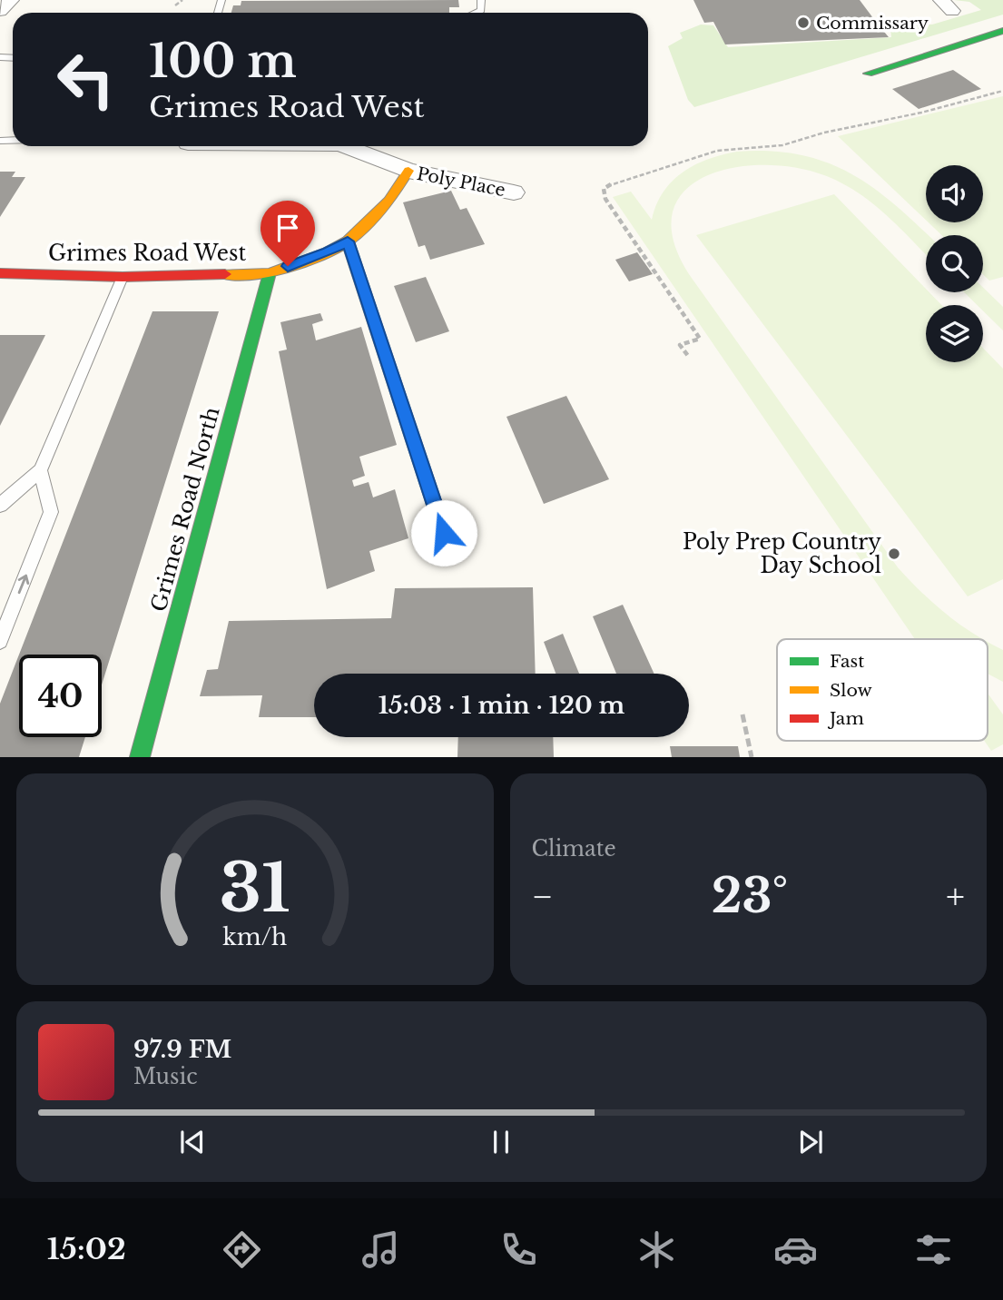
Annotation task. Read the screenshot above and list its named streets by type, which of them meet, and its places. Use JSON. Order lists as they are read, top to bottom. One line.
{"streets":{"street":["Poly Place","Grimes Road West","Grimes Road North"]},"crossings":[["Poly Place","Grimes Road West"],["Grimes Road West","Grimes Road North"]],"places":["Commissary","Poly Prep Country Day School"],"legend":["Fast","Slow","Jam"],"page":{"turn":["100 m","Grimes Road West"],"limit":"40","trip":"15:03 · 1 min · 120 m","tile":"Climate","heat":["−","23°","+"],"song":["97.9 FM","Music"],"tabs":"15:02","gauge":["31","km/h"]}}
